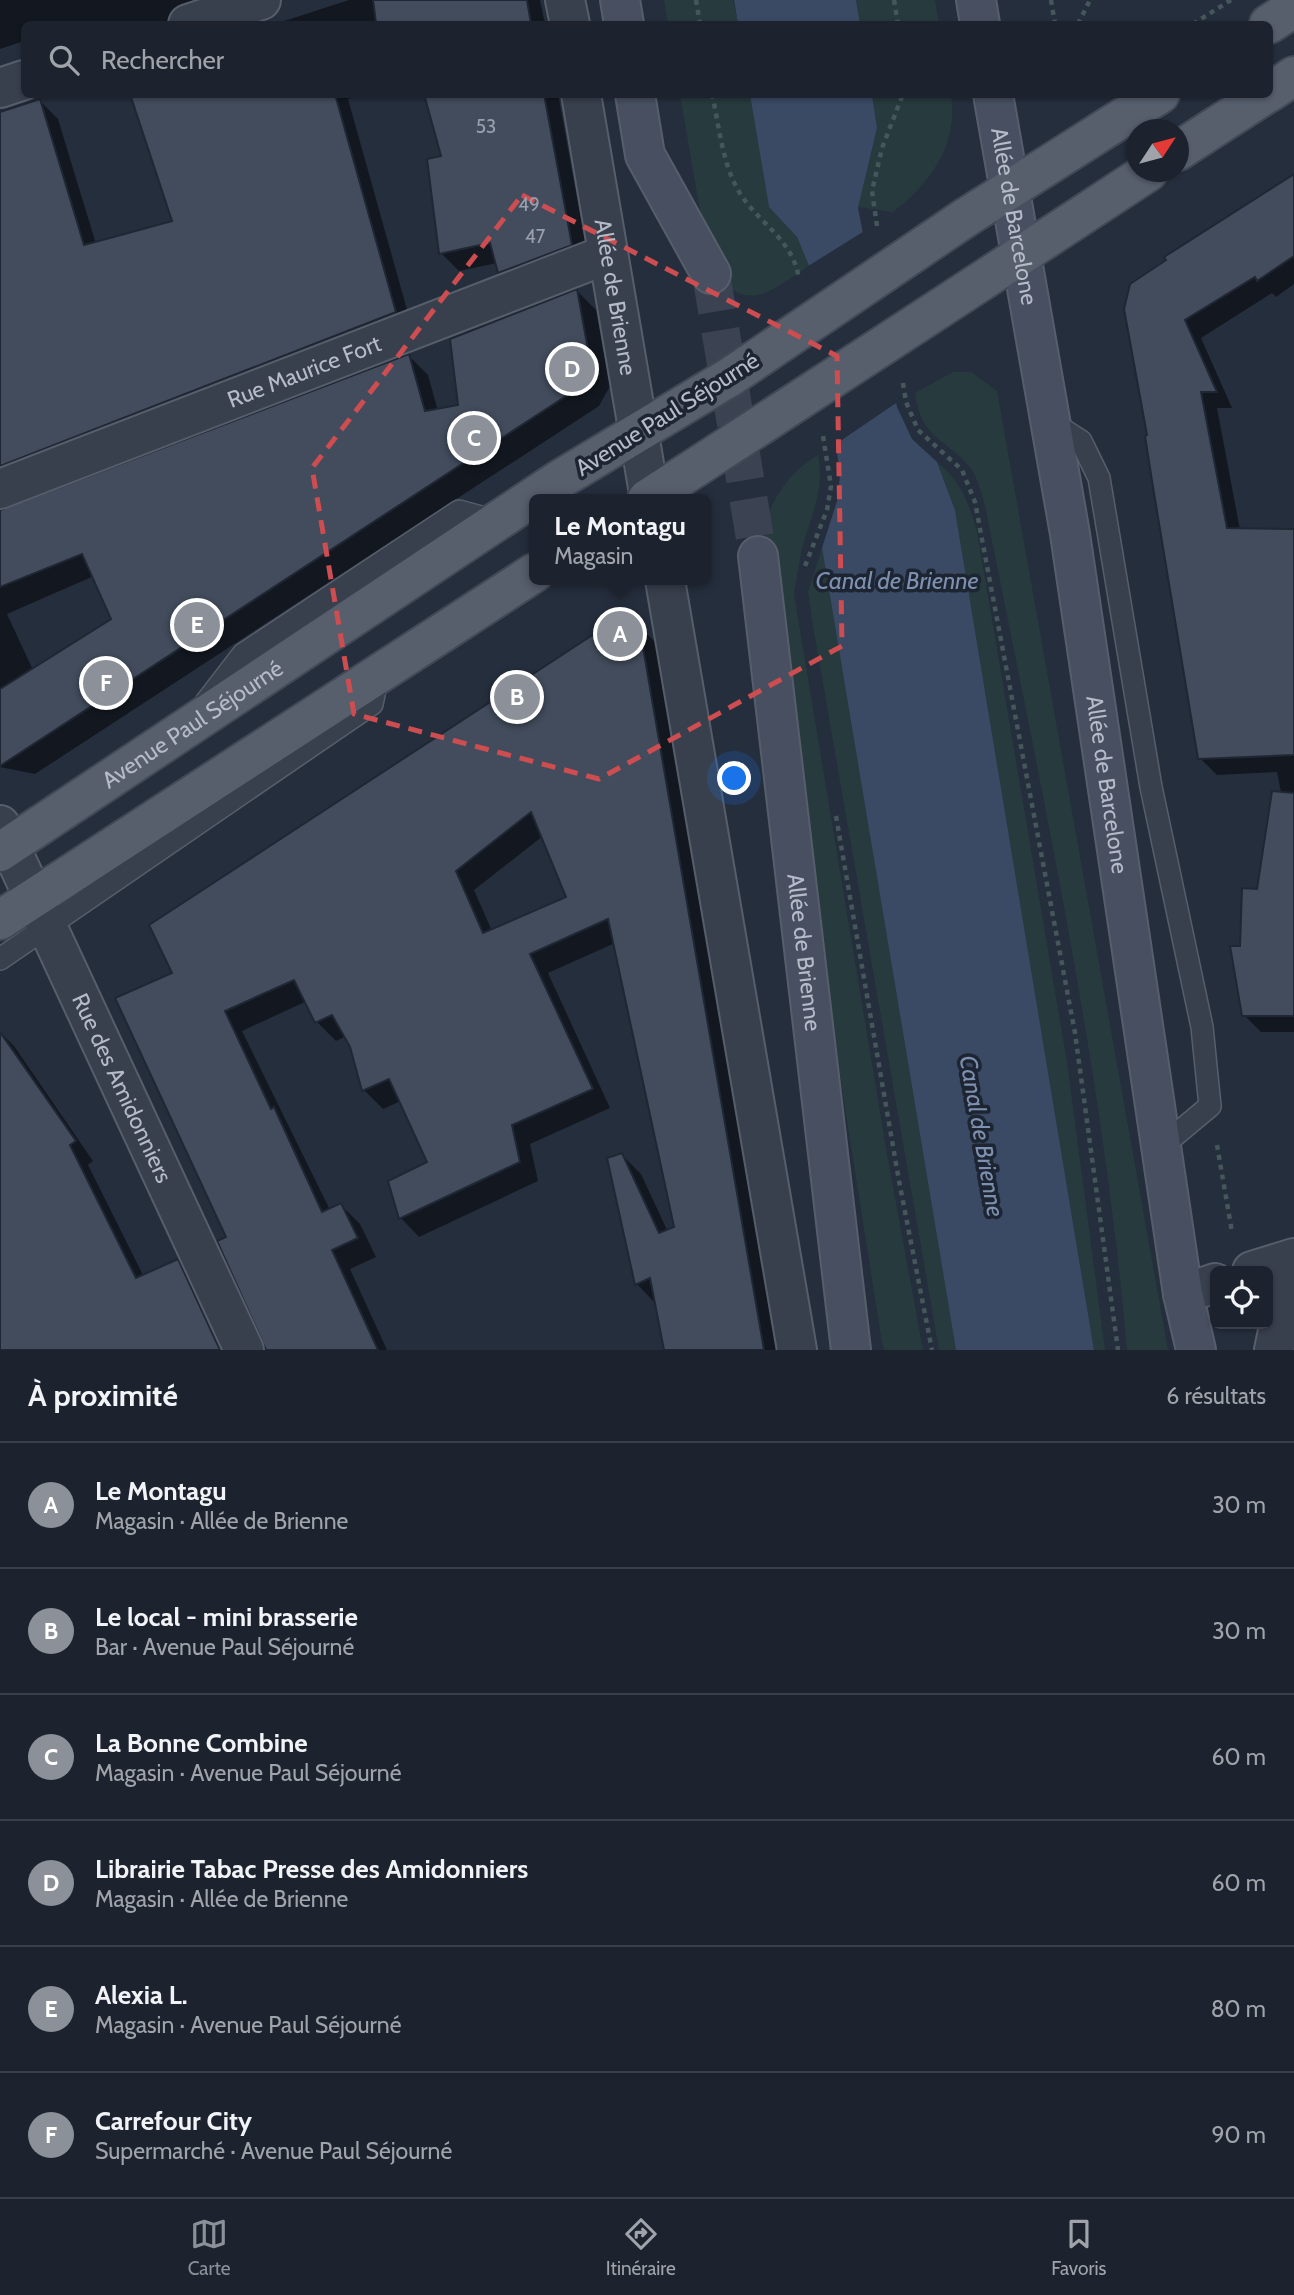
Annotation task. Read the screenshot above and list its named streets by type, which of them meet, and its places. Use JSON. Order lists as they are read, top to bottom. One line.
{"streets":{"main road":["Avenue Paul Séjourné"],"street":["Allée de Barcelone","Allée de Brienne","Rue Maurice Fort","Rue des Amidonniers"]},"crossings":[["Allée de Barcelone","Avenue Paul Séjourné"],["Allée de Brienne","Rue Maurice Fort"],["Allée de Brienne","Avenue Paul Séjourné"],["Avenue Paul Séjourné","Rue des Amidonniers"]],"water":["Canal de Brienne"],"house_numbers":["53","49","47"],"north":"top right","page":{"search":"Rechercher","pins":["D","C","E","A","F","B"],"popup":["Le Montagu","Magasin"],"heading":["À proximité","6 résultats"],"list":[{"mark":"A","name":"Le Montagu","note":"Magasin · Allée de Brienne","value":"30 m"},{"mark":"B","name":"Le local - mini brasserie","note":"Bar · Avenue Paul Séjourné","value":"30 m"},{"mark":"C","name":"La Bonne Combine","note":"Magasin · Avenue Paul Séjourné","value":"60 m"},{"mark":"D","name":"Librairie Tabac Presse des Amidonniers","note":"Magasin · Allée de Brienne","value":"60 m"},{"mark":"E","name":"Alexia L.","note":"Magasin · Avenue Paul Séjourné","value":"80 m"},{"mark":"F","name":"Carrefour City","note":"Supermarché · Avenue Paul Séjourné","value":"90 m"}],"nav":["Carte","Itinéraire","Favoris"]}}
